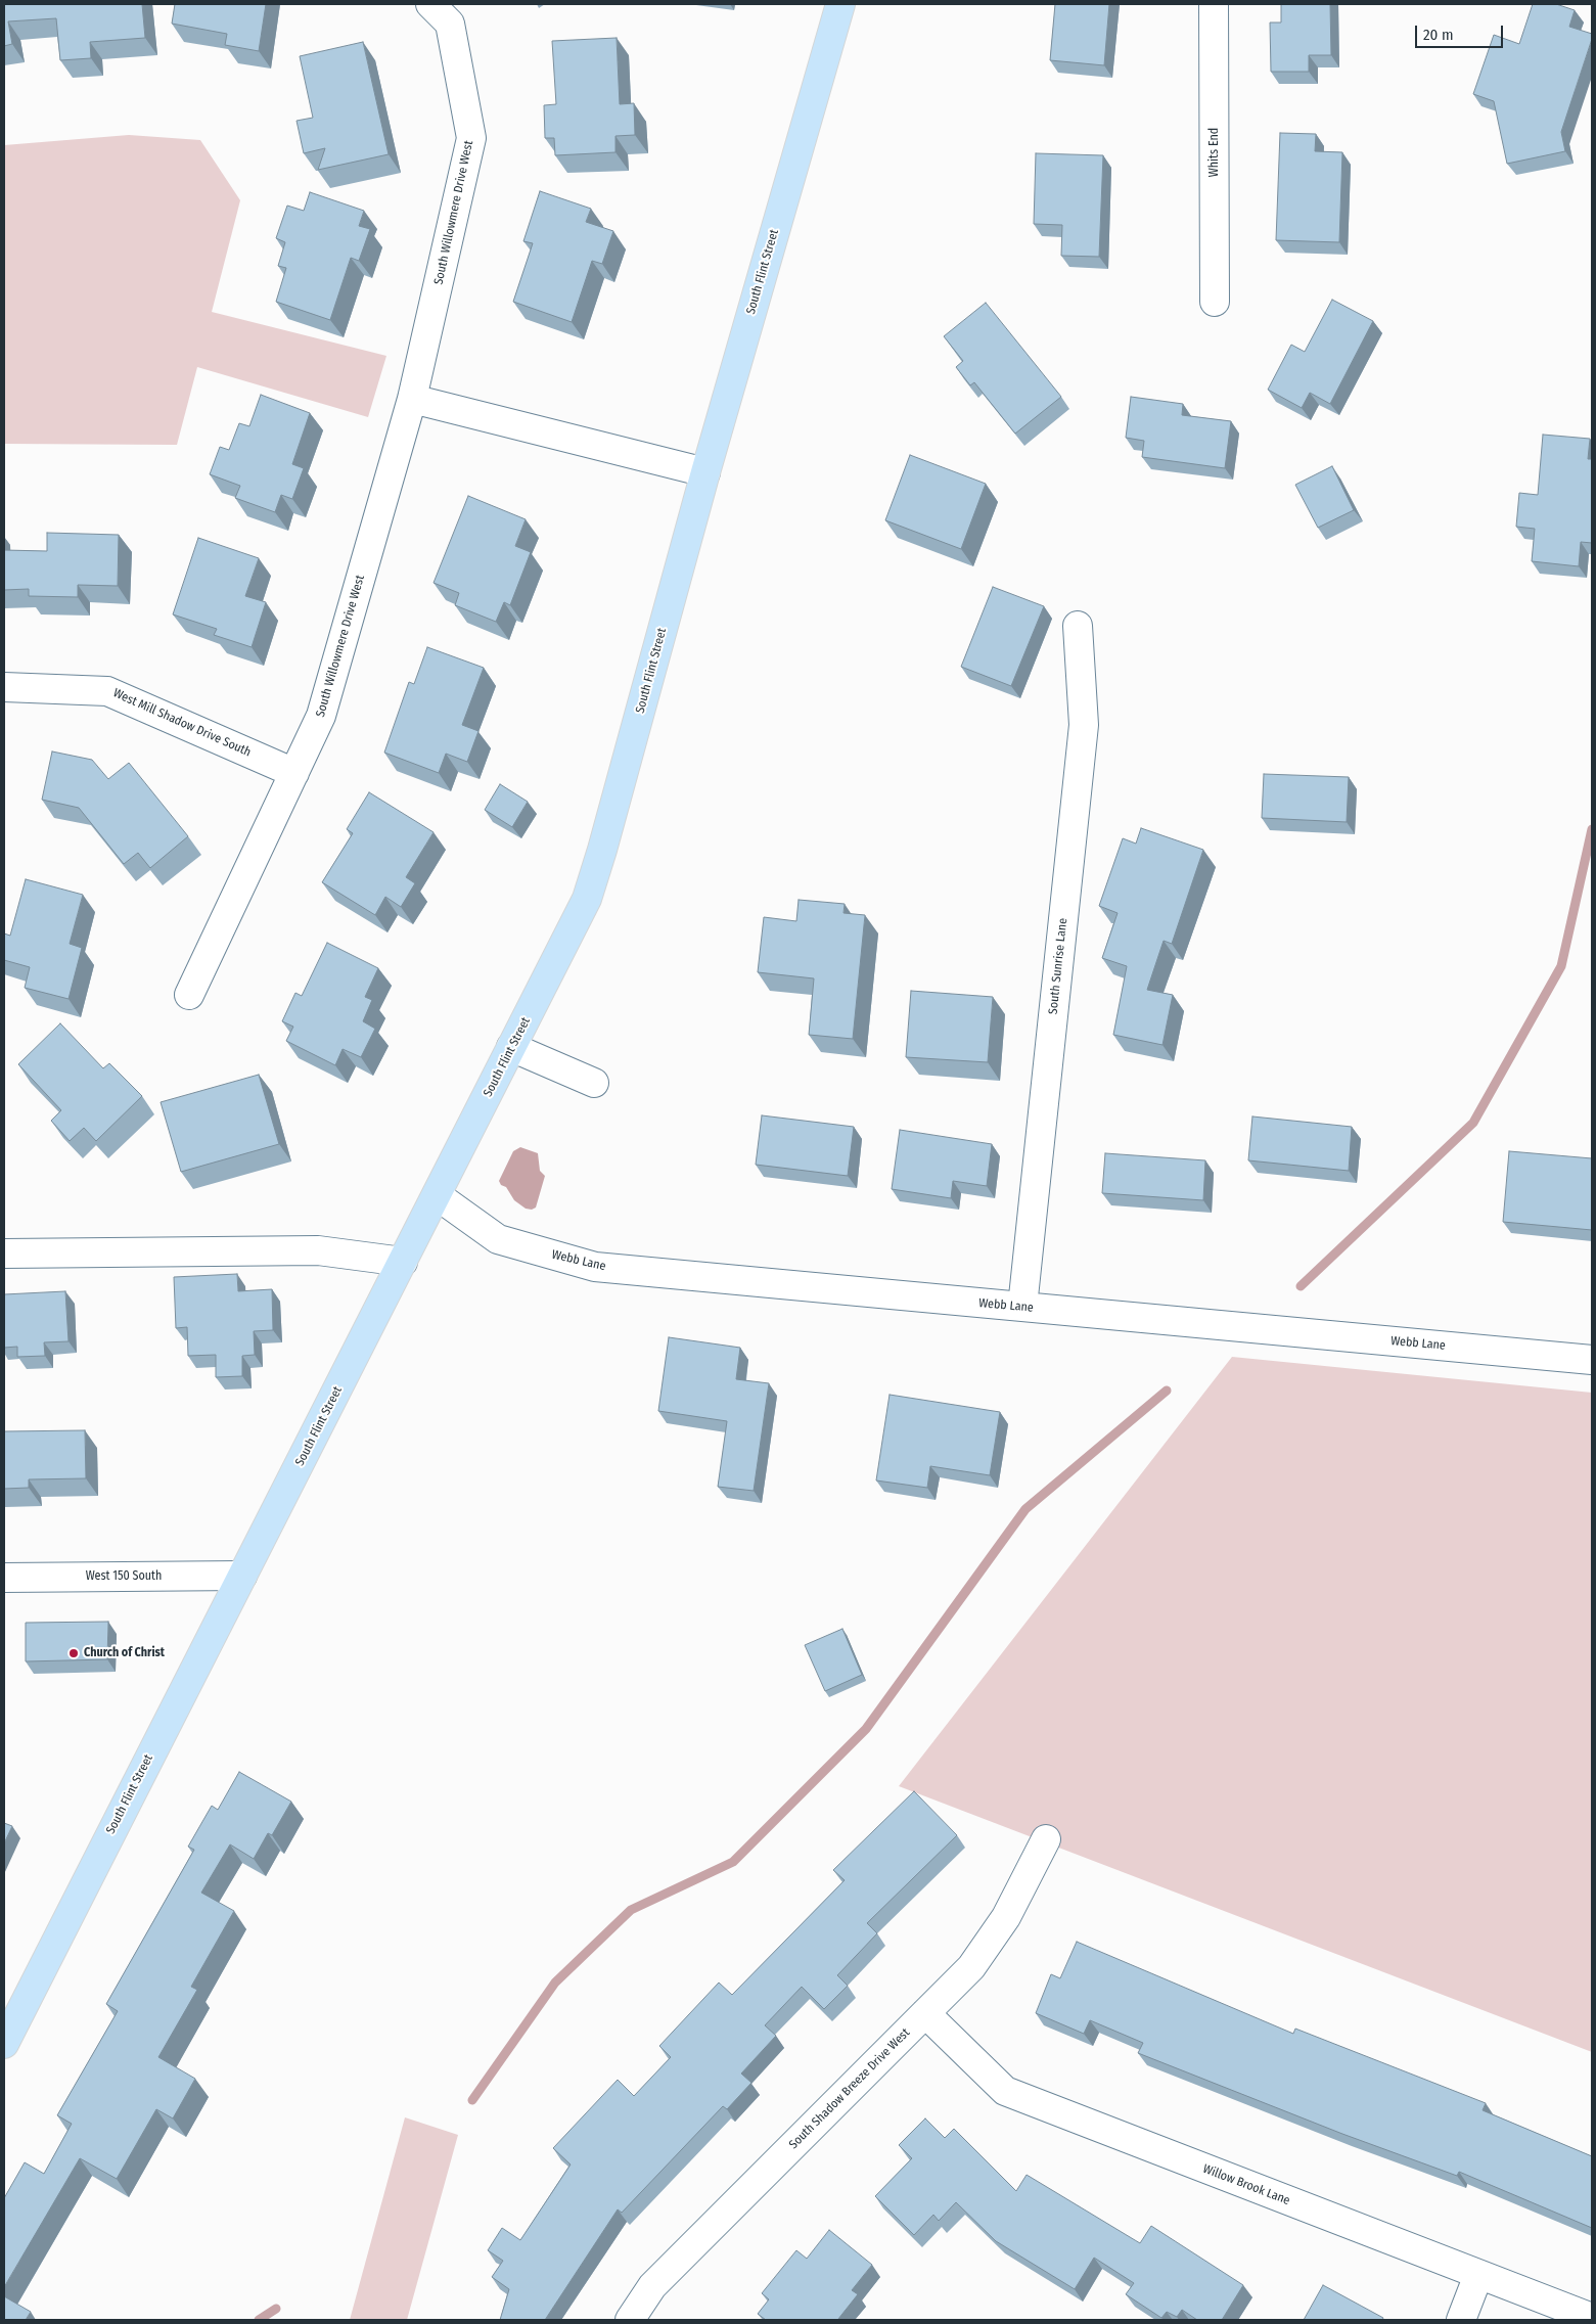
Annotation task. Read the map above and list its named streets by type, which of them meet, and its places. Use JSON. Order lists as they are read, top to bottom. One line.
{"streets":{"main road":["South Flint Street"],"street":["Whits End","South Willowmere Drive West","West Mill Shadow Drive South","South Sunrise Lane","Webb Lane","West 150 South","South Shadow Breeze Drive West","Willow Brook Lane"]},"crossings":[["South Willowmere Drive West","West Mill Shadow Drive South"],["South Flint Street","Webb Lane"],["South Flint Street","West 150 South"],["South Sunrise Lane","Webb Lane"],["South Shadow Breeze Drive West","Willow Brook Lane"]],"places":["Church of Christ"],"scale_bar":"20 m"}
